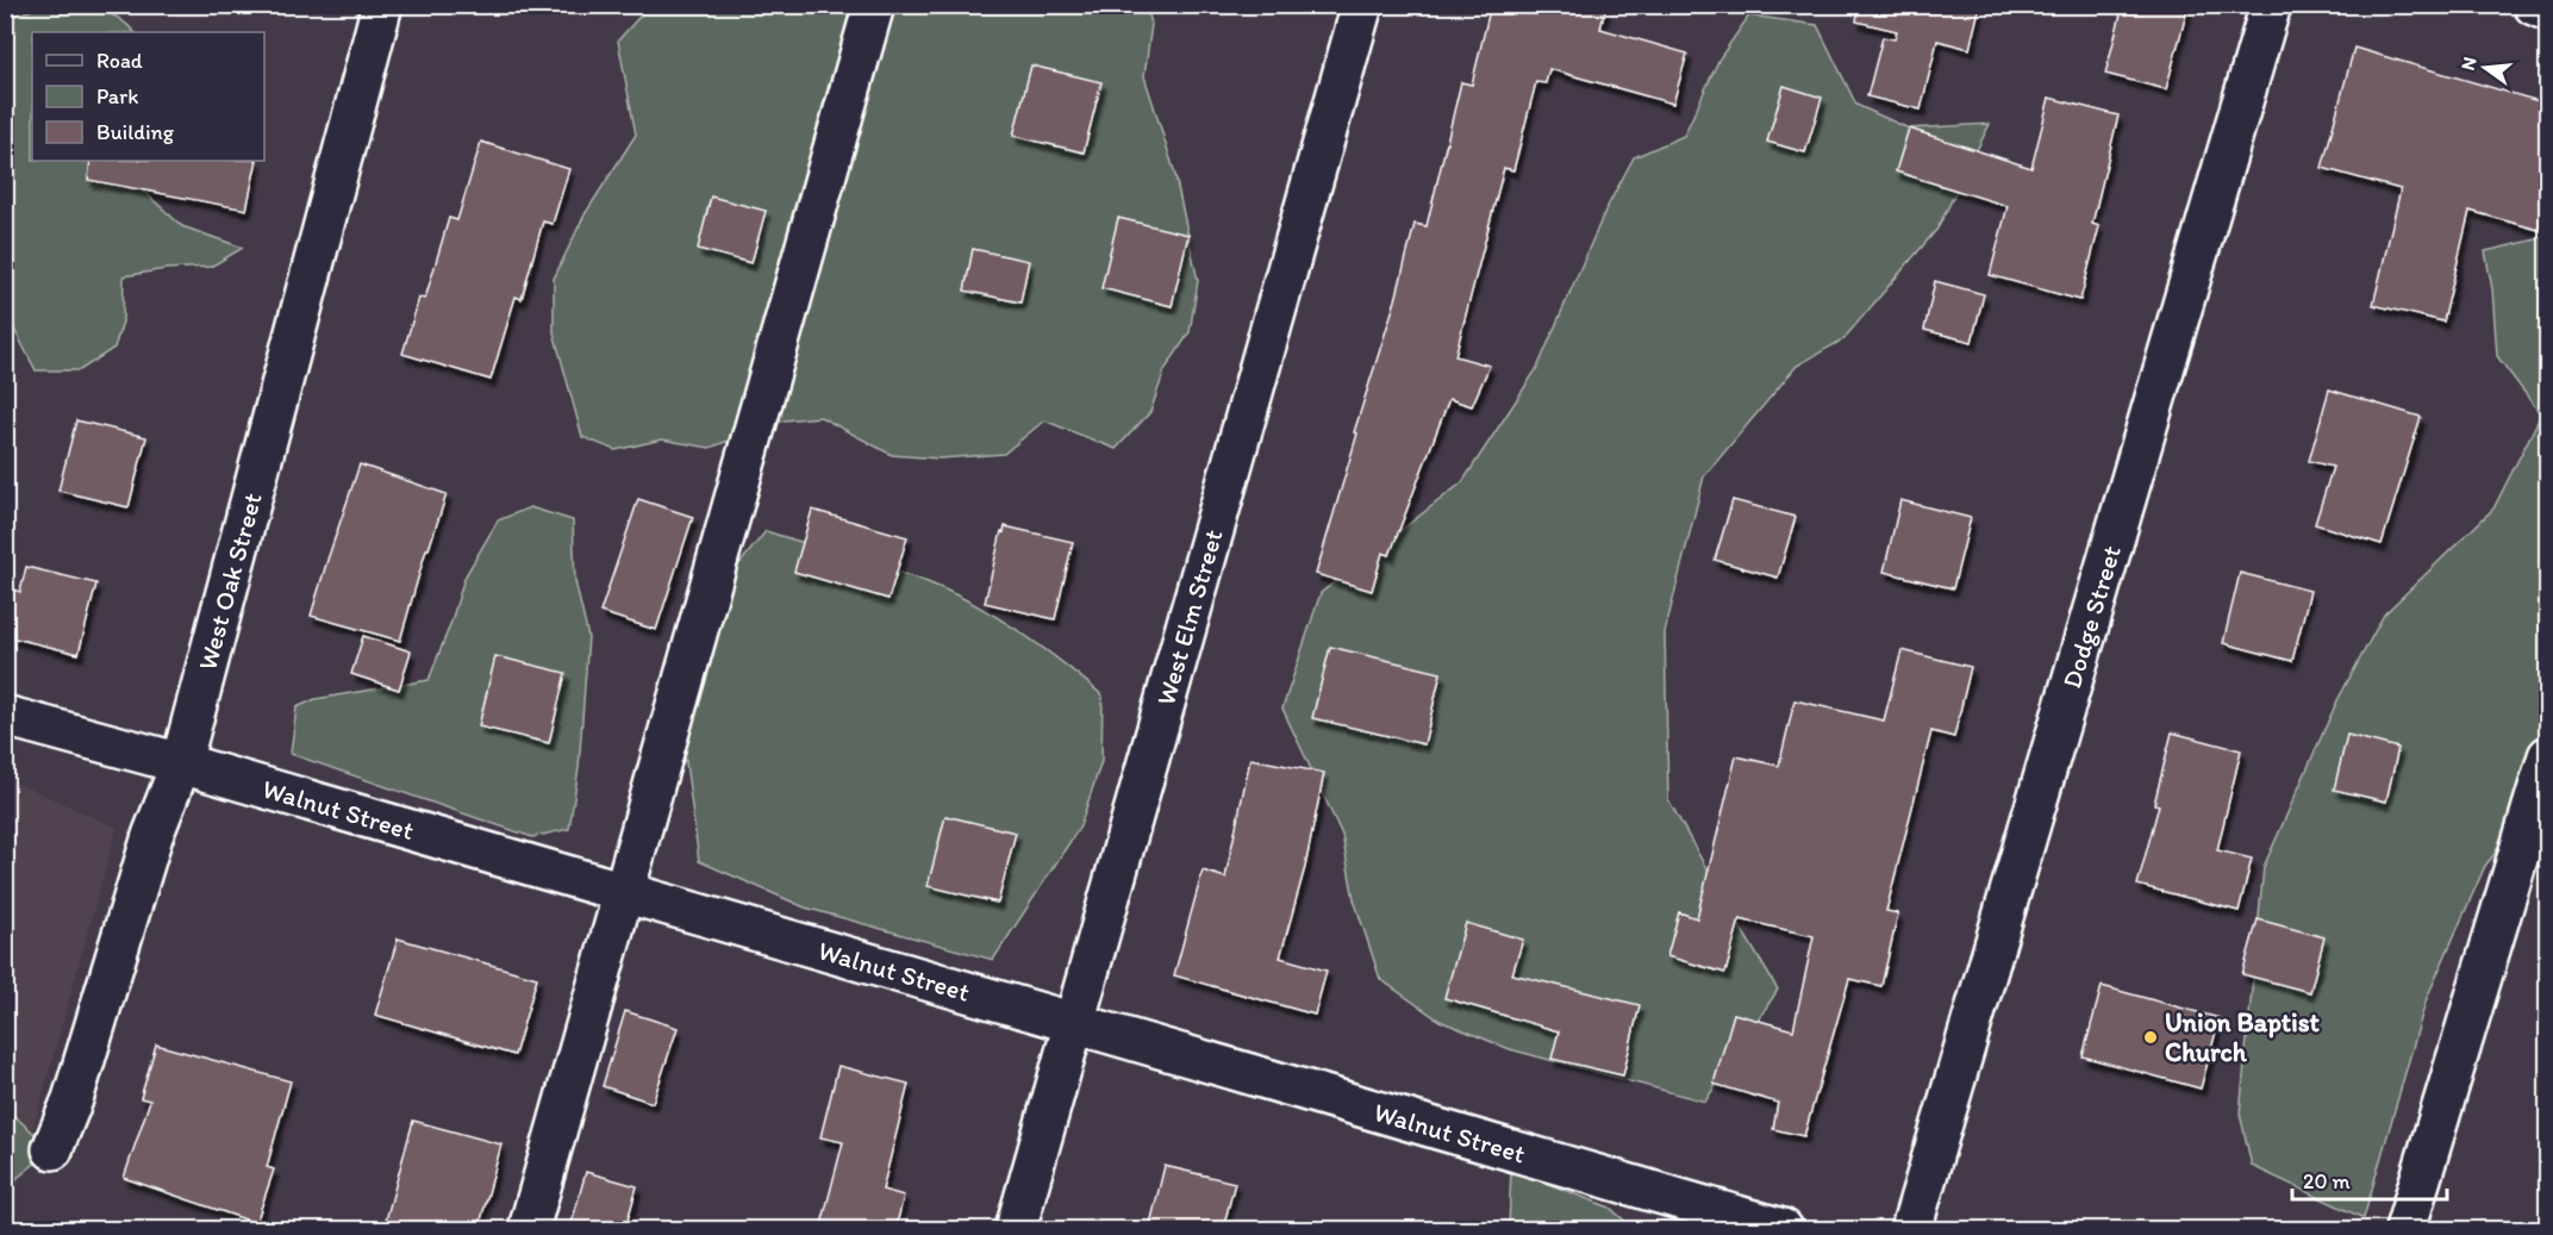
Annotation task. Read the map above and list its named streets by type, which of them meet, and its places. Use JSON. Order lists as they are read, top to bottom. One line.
{"streets":{"street":["West Oak Street","West Elm Street","Dodge Street","Walnut Street"]},"crossings":[["West Oak Street","Walnut Street"],["West Elm Street","Walnut Street"]],"places":["Union Baptist Church"],"legend":["Road","Park","Building"],"scale_bar":"20 m","north":"left"}
